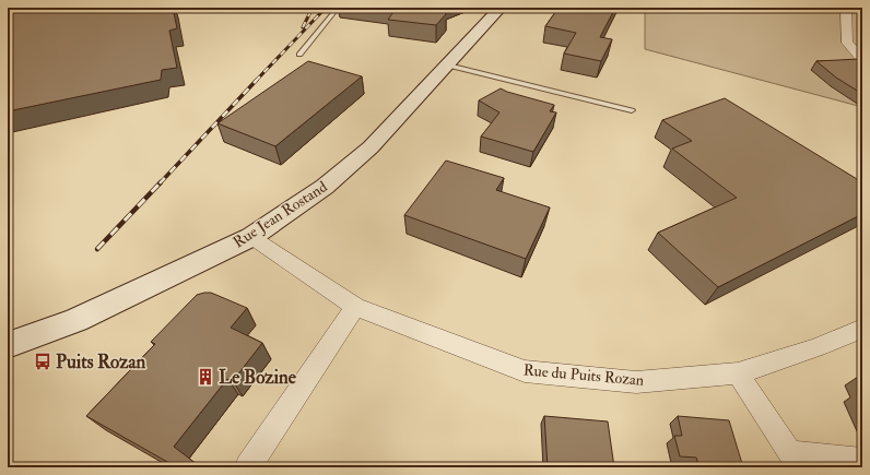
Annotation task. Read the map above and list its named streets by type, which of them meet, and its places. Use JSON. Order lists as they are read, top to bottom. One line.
{"streets":{"main road":["Rue Jean Rostand"],"street":["Rue du Puits Rozan"]},"crossings":[["Rue Jean Rostand","Rue du Puits Rozan"]],"places":{"bus stop":["Puits Rozan"],"building":["Le Bozine"]}}
